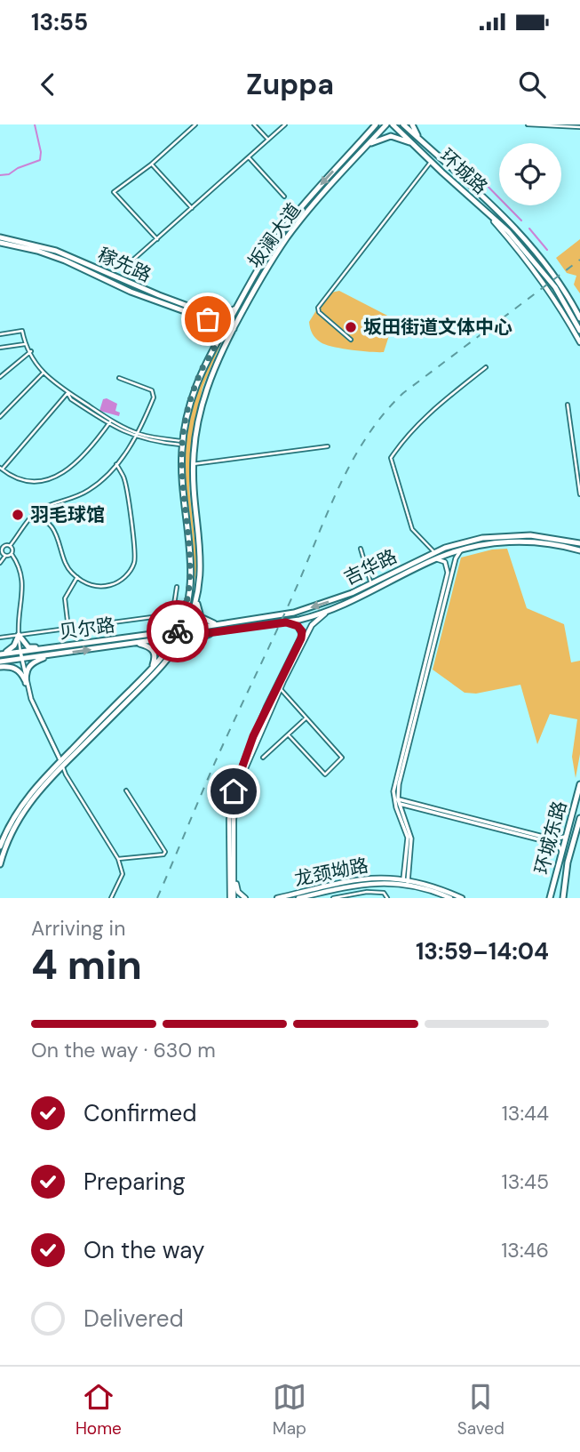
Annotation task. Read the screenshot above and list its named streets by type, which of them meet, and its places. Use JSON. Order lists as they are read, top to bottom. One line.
{"streets":{"main road":["环城路","坂澜大道","稼先路","吉华路","贝尔路","环城东路","龙颈坳路"]},"crossings":[["坂澜大道","稼先路"],["坂澜大道","吉华路"],["坂澜大道","贝尔路"],["吉华路","贝尔路"]],"places":["坂田街道文体中心","羽毛球馆"],"page":{"status":"13:55","header":"Zuppa","heading":["4 min","Arriving in","13:59–14:04"],"bar":"On the way · 630 m","list":[["Confirmed","13:44"],["Preparing","13:45"],["On the way","13:46"],"Delivered"],"tabs":["Home","Map","Saved"]}}
